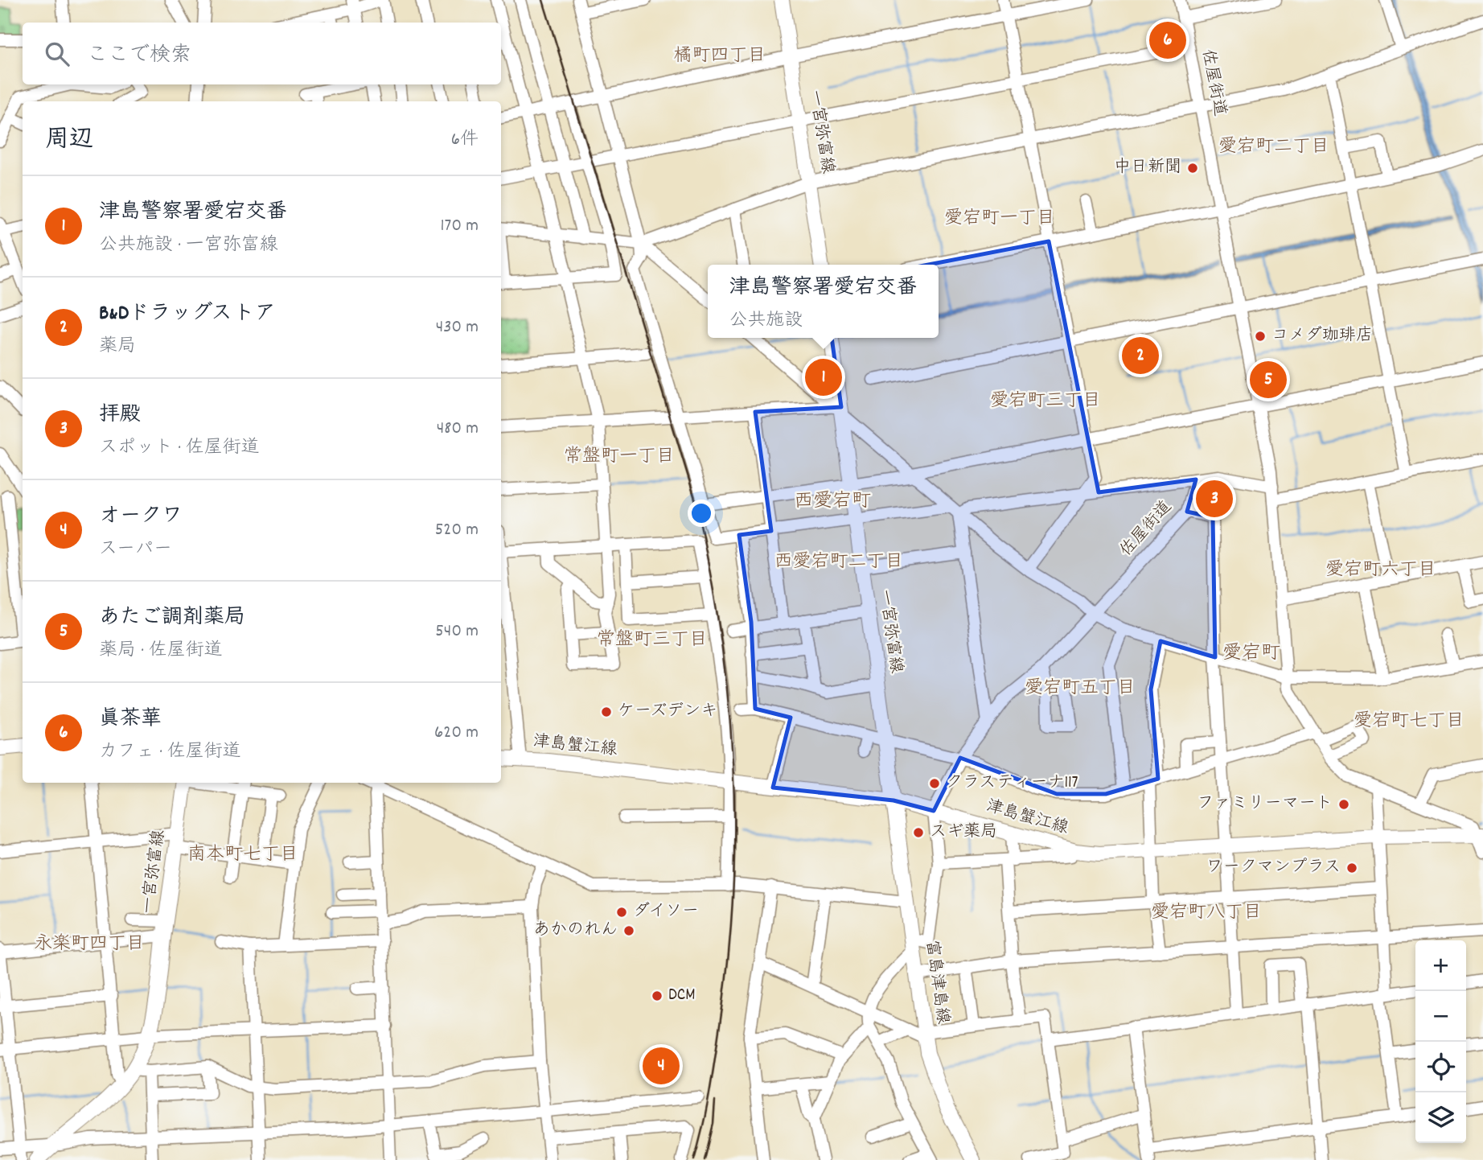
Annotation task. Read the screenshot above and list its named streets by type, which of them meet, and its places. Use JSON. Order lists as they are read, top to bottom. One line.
{"streets":{"main road":["一宮弥富線","津島蟹江線","富島津島線"],"street":["佐屋街道"]},"crossings":[["佐屋街道","津島蟹江線"],["一宮弥富線","津島蟹江線"],["一宮弥富線","富島津島線"],["津島蟹江線","富島津島線"]],"districts":["橘町四丁目","愛宕町二丁目","愛宕町一丁目","愛宕町三丁目","常盤町一丁目","西愛宕町","西愛宕町二丁目","愛宕町六丁目","常盤町三丁目","愛宕町","愛宕町五丁目","愛宕町七丁目","南本町七丁目","愛宕町八丁目","永楽町四丁目"],"places":["中日新聞","コメダ珈琲店","ケーズデンキ","クラスティーナ117","ファミリーマート","スギ薬局","ワークマンプラス","ダイソー","あかのれん","DCM"],"page":{"pins":["6","2","1","5","3","4"],"search":"ここで検索","heading":["周辺","6件"],"list":[{"mark":"1","name":"津島警察署愛宕交番","note":"公共施設 · 一宮弥富線","value":"170 m"},{"mark":"2","name":"B&Dドラッグストア","note":"薬局","value":"430 m"},{"mark":"3","name":"拝殿","note":"スポット · 佐屋街道","value":"480 m"},{"mark":"4","name":"オークワ","note":"スーパー","value":"520 m"},{"mark":"5","name":"あたご調剤薬局","note":"薬局 · 佐屋街道","value":"540 m"},{"mark":"6","name":"眞茶華","note":"カフェ · 佐屋街道","value":"620 m"}],"popup":["津島警察署愛宕交番","公共施設"],"map_buttons":["+","−"]}}
